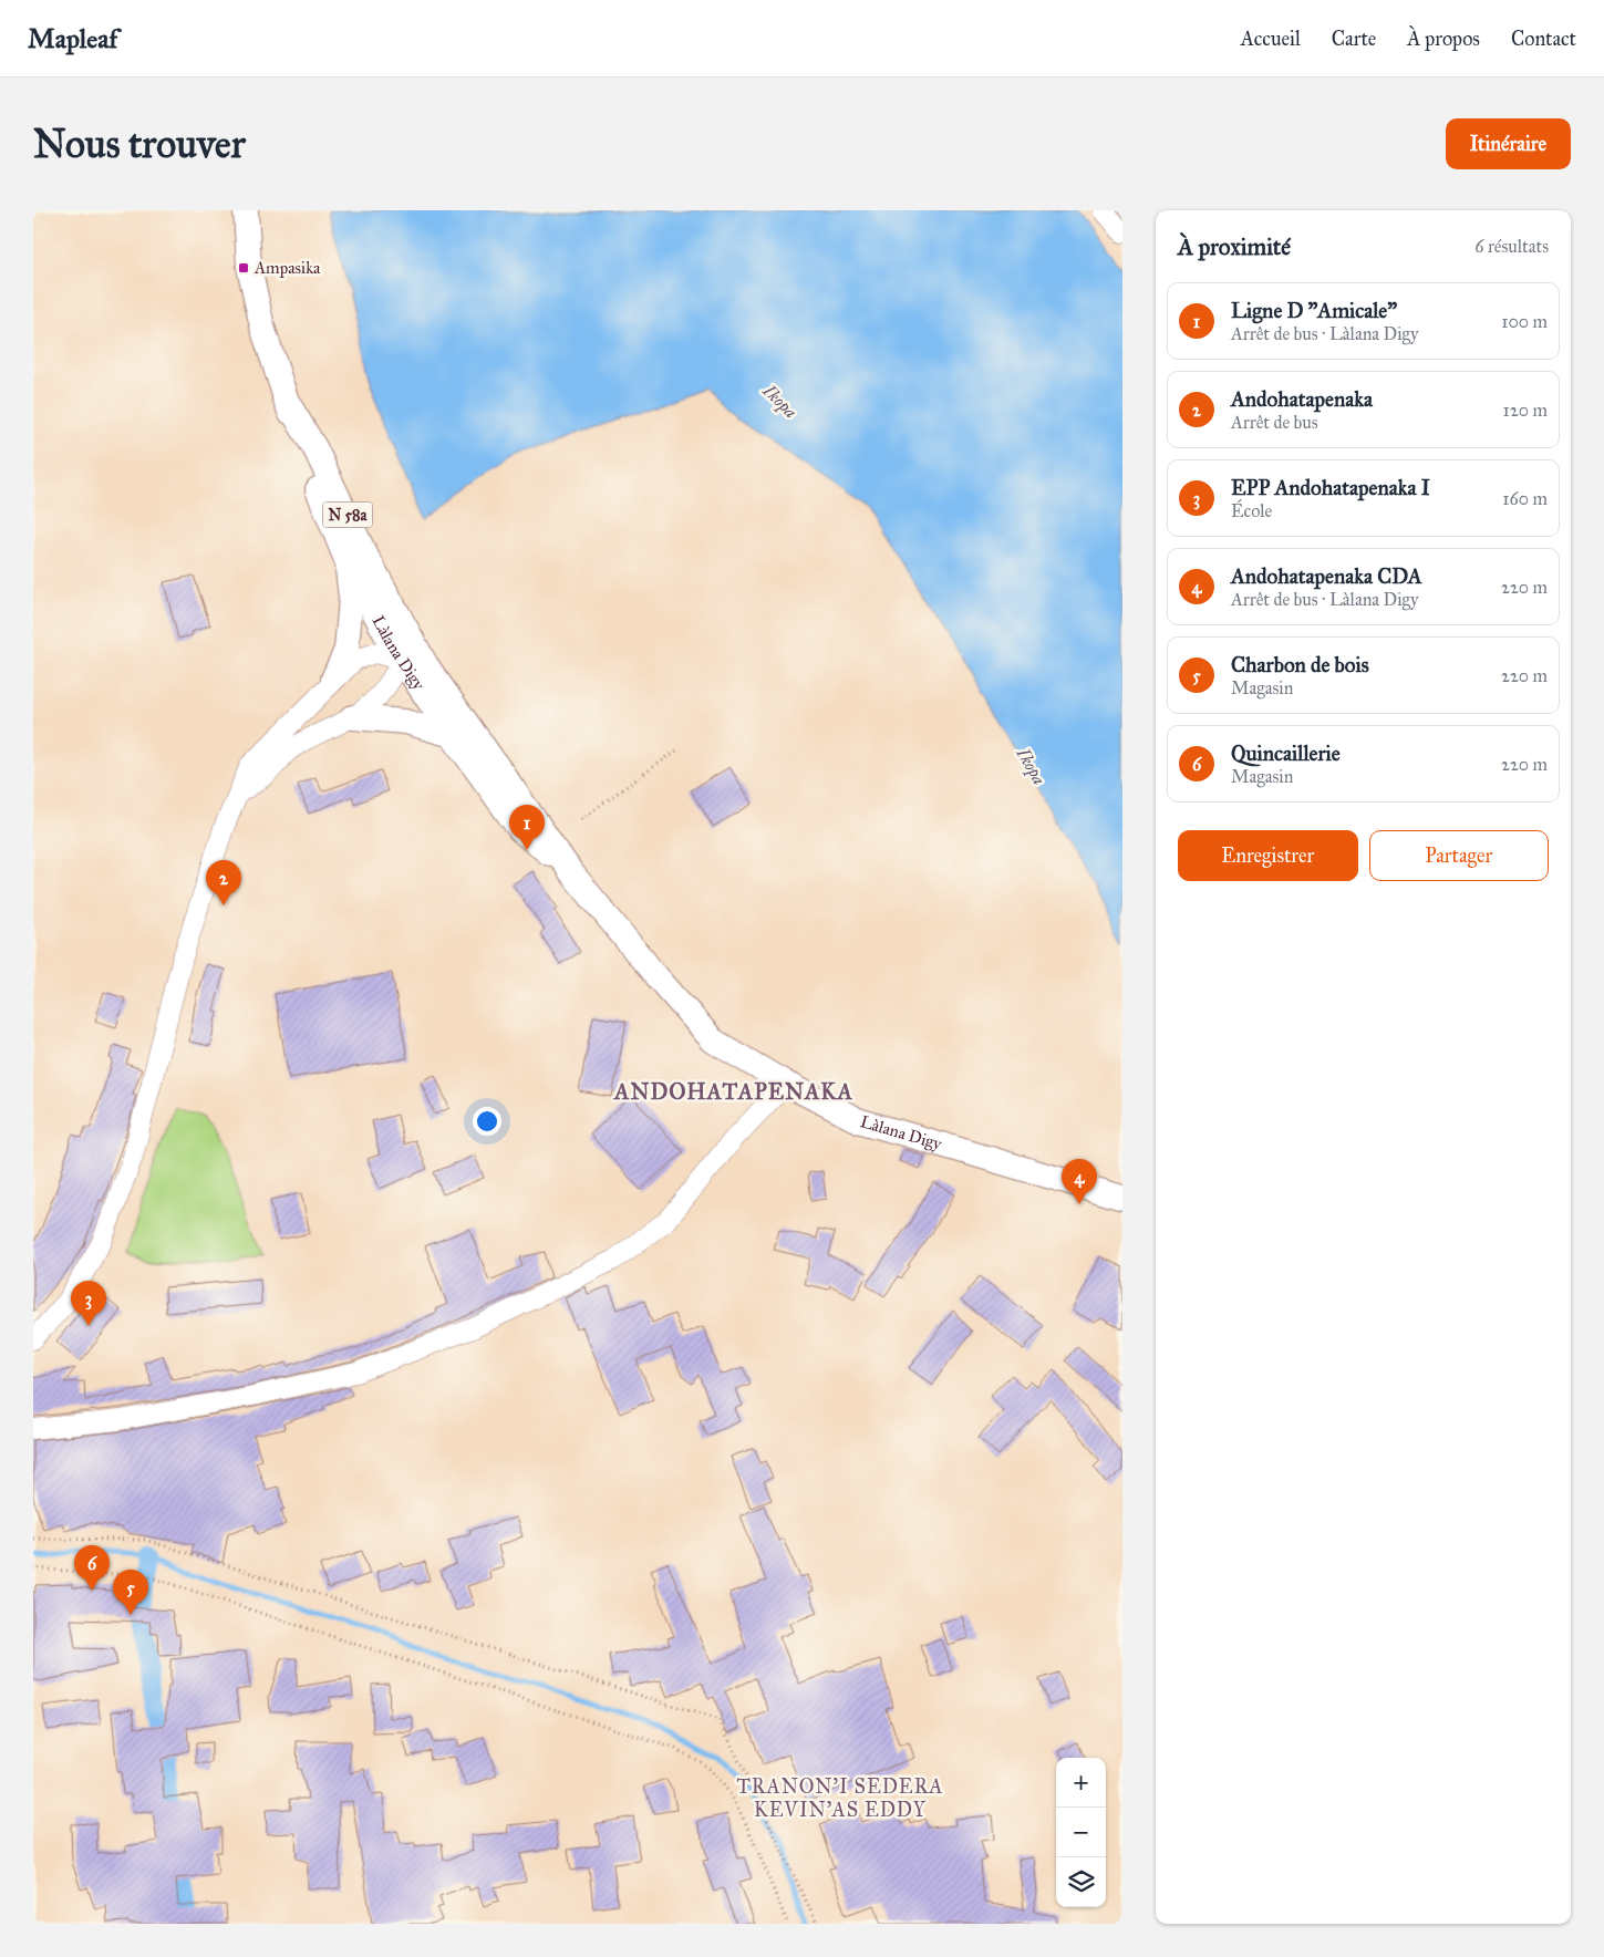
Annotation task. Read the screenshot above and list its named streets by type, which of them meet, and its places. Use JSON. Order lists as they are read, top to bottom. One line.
{"streets":{"main road":["N 58a","Làlana Digy"]},"districts":["ANDOHATAPENAKA","TRANON'I SEDERA KEVIN'AS EDDY"],"water":["Ikopa"],"places":{"transit":["Ampasika"]},"page":{"header":"Mapleaf","nav":["Accueil","Carte","À propos","Contact"],"buttons":["Itinéraire",["Enregistrer","Partager"]],"title":"Nous trouver","heading":["À proximité","6 résultats"],"list":[{"mark":"1","name":"Ligne D \"Amicale\"","note":"Arrêt de bus · Làlana Digy","value":"100 m"},{"mark":"2","name":"Andohatapenaka","note":"Arrêt de bus","value":"120 m"},{"mark":"3","name":"EPP Andohatapenaka I","note":"École","value":"160 m"},{"mark":"4","name":"Andohatapenaka CDA","note":"Arrêt de bus · Làlana Digy","value":"220 m"},{"mark":"5","name":"Charbon de bois","note":"Magasin","value":"220 m"},{"mark":"6","name":"Quincaillerie","note":"Magasin","value":"220 m"}],"pins":["1","2","4","3","6","5"],"map_buttons":["+","−"]}}
